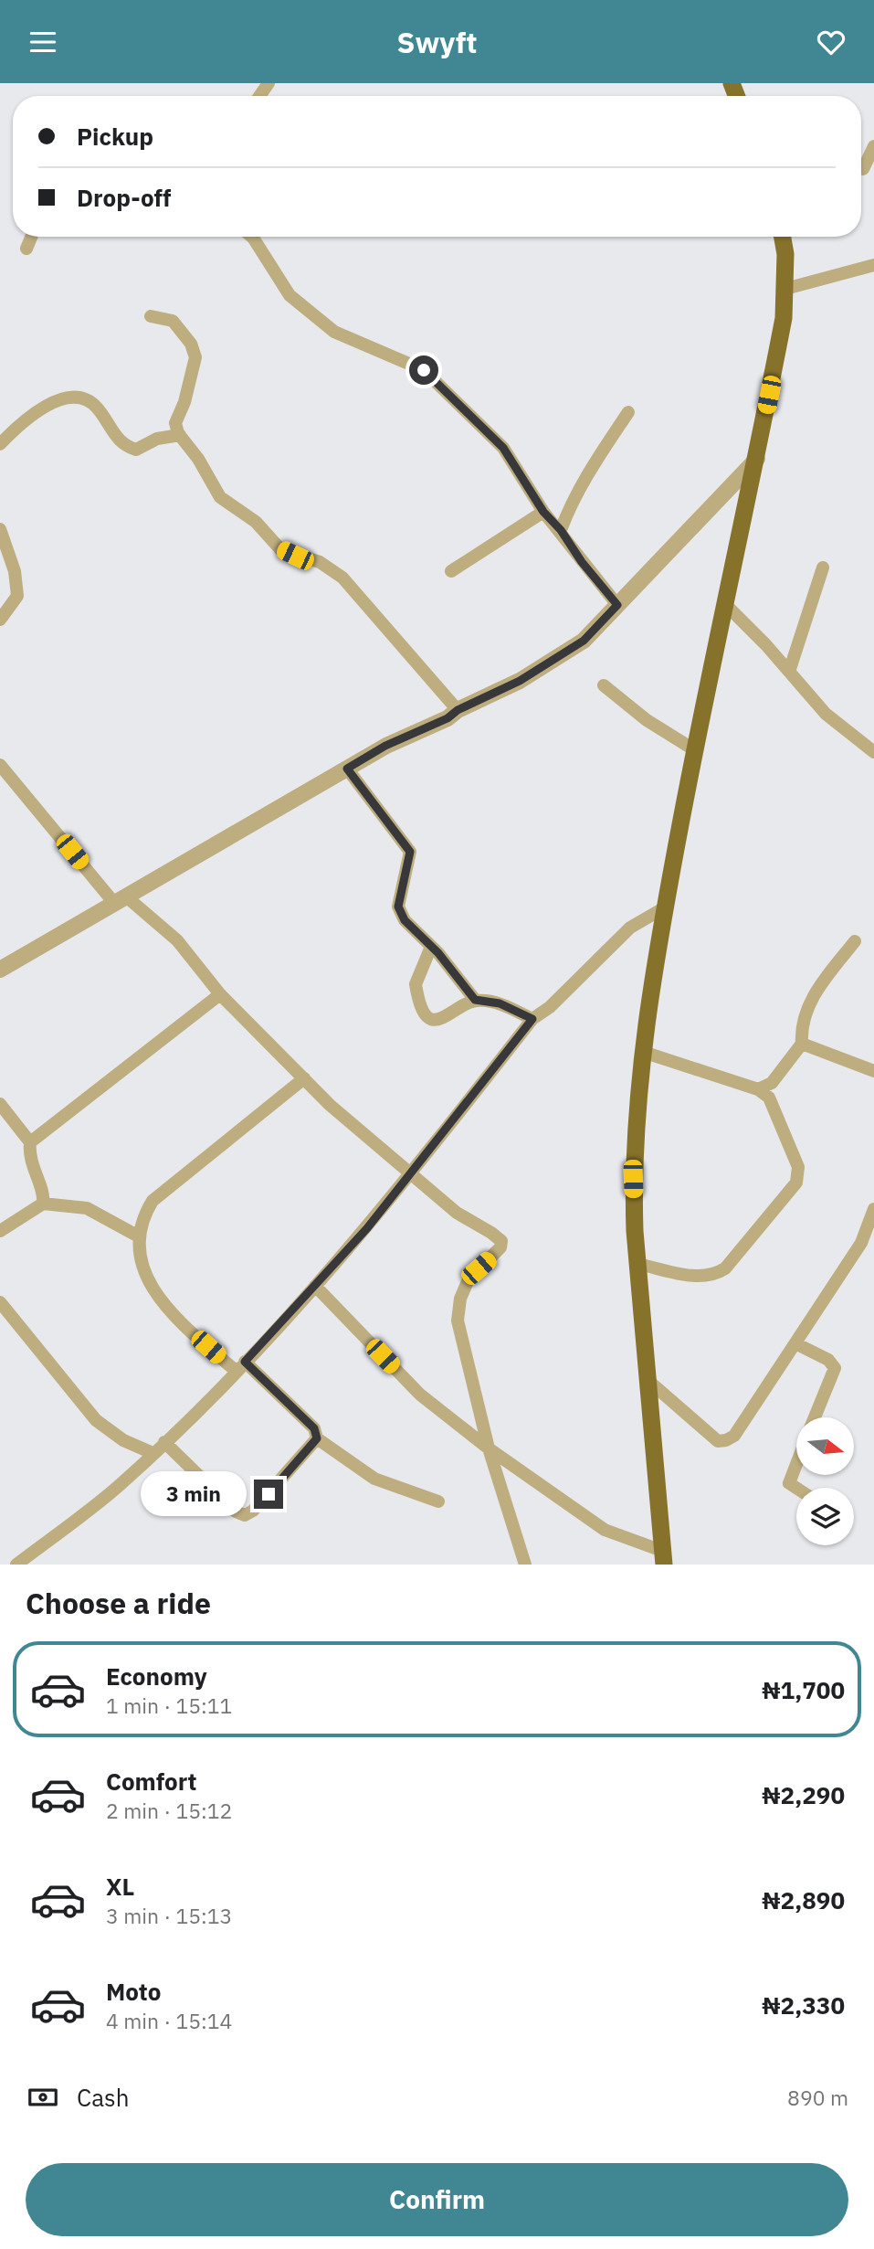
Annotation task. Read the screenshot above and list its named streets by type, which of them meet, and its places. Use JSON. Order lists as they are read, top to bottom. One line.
{"north":"right","page":{"header":"Swyft","banner":["Pickup","Drop-off"],"bubble":"3 min","heading":"Choose a ride","list":[{"name":"Economy","note":"1 min · 15:11","value":"₦1,700"},{"name":"Comfort","note":"2 min · 15:12","value":"₦2,290"},{"name":"XL","note":"3 min · 15:13","value":"₦2,890"},{"name":"Moto","note":"4 min · 15:14","value":"₦2,330"}],"pay":["Cash","890 m"],"buttons":"Confirm"}}
